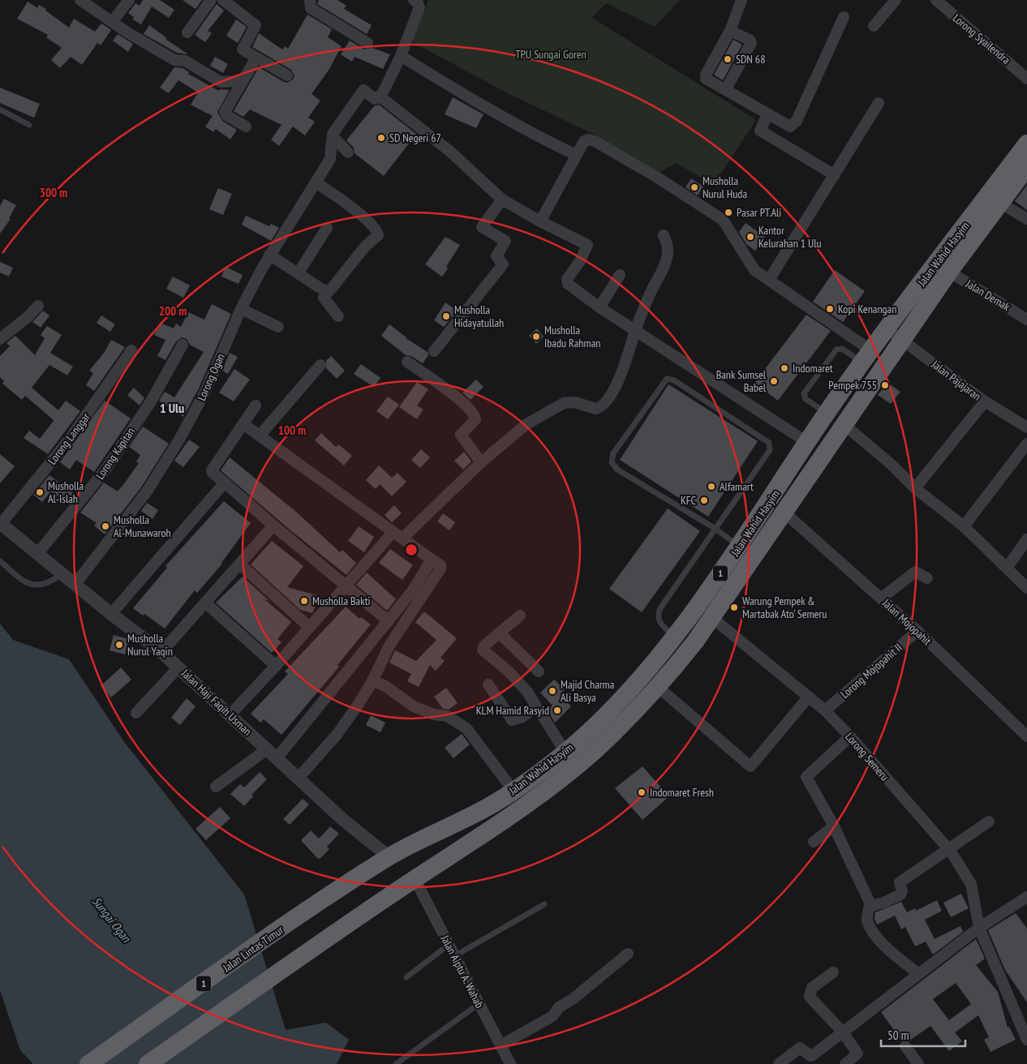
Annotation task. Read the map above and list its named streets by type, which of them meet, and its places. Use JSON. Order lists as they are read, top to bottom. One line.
{"streets":{"highway":["Jalan Wahid Hasyim","1","Jalan Lintas Timur"],"street":["Lorong Syailendra","Jalan Demak","Lorong Ogan","Jalan Pajajaran","Lorong Langgar","Lorong Kapitan","Jalan Mojopahit","Lorong Mojopahit II","Jalan Haji Faqih Usman","Lorong Semeru","Jalan Aiptu A. Wahab"]},"crossings":[["Jalan Wahid Hasyim","Jalan Demak"],["Jalan Wahid Hasyim","Jalan Pajajaran"],["Jalan Wahid Hasyim","Jalan Mojopahit"],["Jalan Wahid Hasyim","Jalan Haji Faqih Usman"],["Jalan Wahid Hasyim","Lorong Semeru"],["Jalan Wahid Hasyim","Jalan Lintas Timur"],["Jalan Wahid Hasyim","Jalan Aiptu A. Wahab"],["Lorong Ogan","Jalan Haji Faqih Usman"],["Lorong Langgar","Jalan Haji Faqih Usman"],["Lorong Kapitan","Jalan Haji Faqih Usman"],["Jalan Mojopahit","Lorong Mojopahit II"],["Lorong Mojopahit II","Lorong Semeru"]],"districts":["1 Ulu"],"water":["Sungai Ogan"],"parks":["TPU Sungai Goren"],"places":["SDN 68","SD Negeri 67","Musholla Nurul Huda","Pasar PT.Ali","Kantor Kelurahan 1 Ulu","Kopi Kenangan","Musholla Hidayatullah","Musholla Ibadu Rahman","Indomaret","Bank Sumsel Babel","Pempek 755","Alfamart","Musholla Al-Islah","KFC","Musholla Al-Munawaroh","Musholla Bakti","Warung Pempek & Martabak Ato' Semeru","Musholla Nurul Yaqin","Majid Charma Ali Basya","KLM Hamid Rasyid","Indomaret Fresh"],"scale_bar":"50 m","rings":["300 m","200 m","100 m"]}
